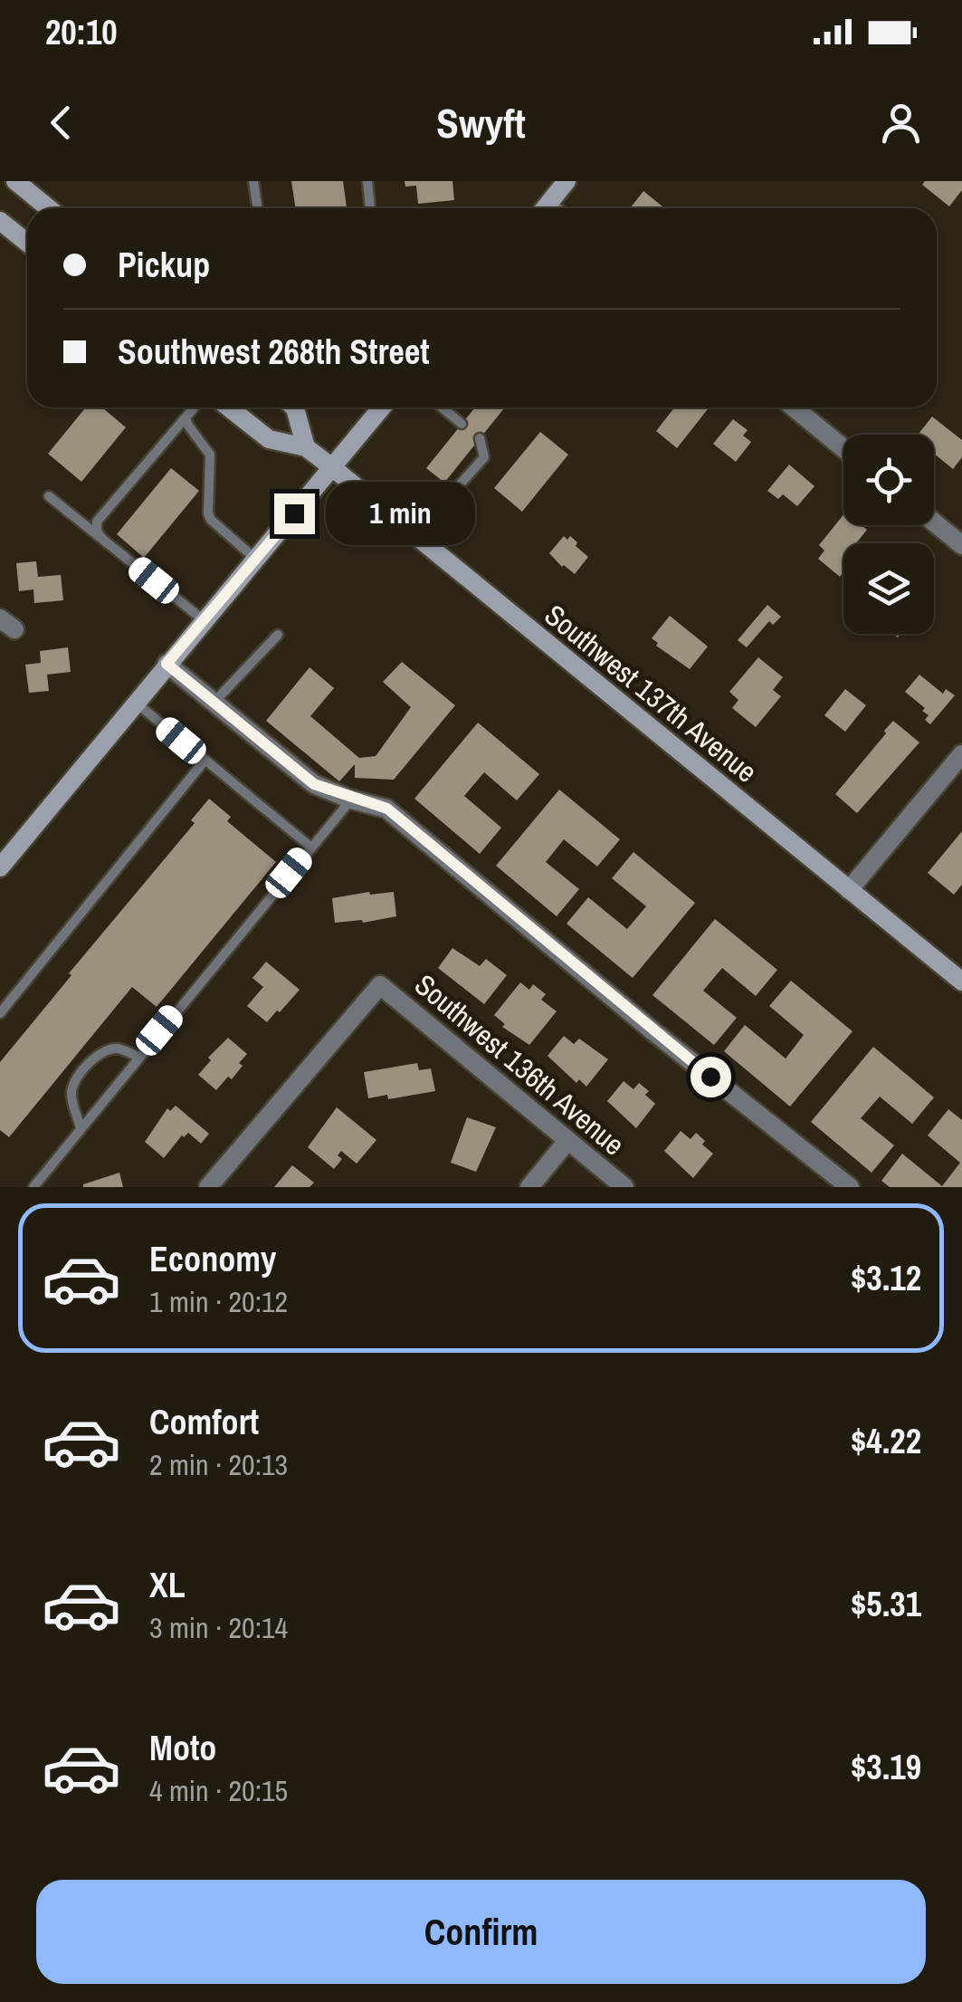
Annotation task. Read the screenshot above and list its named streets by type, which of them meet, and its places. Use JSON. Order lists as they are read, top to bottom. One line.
{"streets":{"main road":["Southwest 137th Avenue"],"street":["Southwest 136th Avenue"]},"page":{"status":"20:10","header":"Swyft","banner":["Pickup","Southwest 268th Street"],"bubble":"1 min","list":[{"name":"Economy","note":"1 min · 20:12","value":"$3.12"},{"name":"Comfort","note":"2 min · 20:13","value":"$4.22"},{"name":"XL","note":"3 min · 20:14","value":"$5.31"},{"name":"Moto","note":"4 min · 20:15","value":"$3.19"}],"buttons":"Confirm"}}
